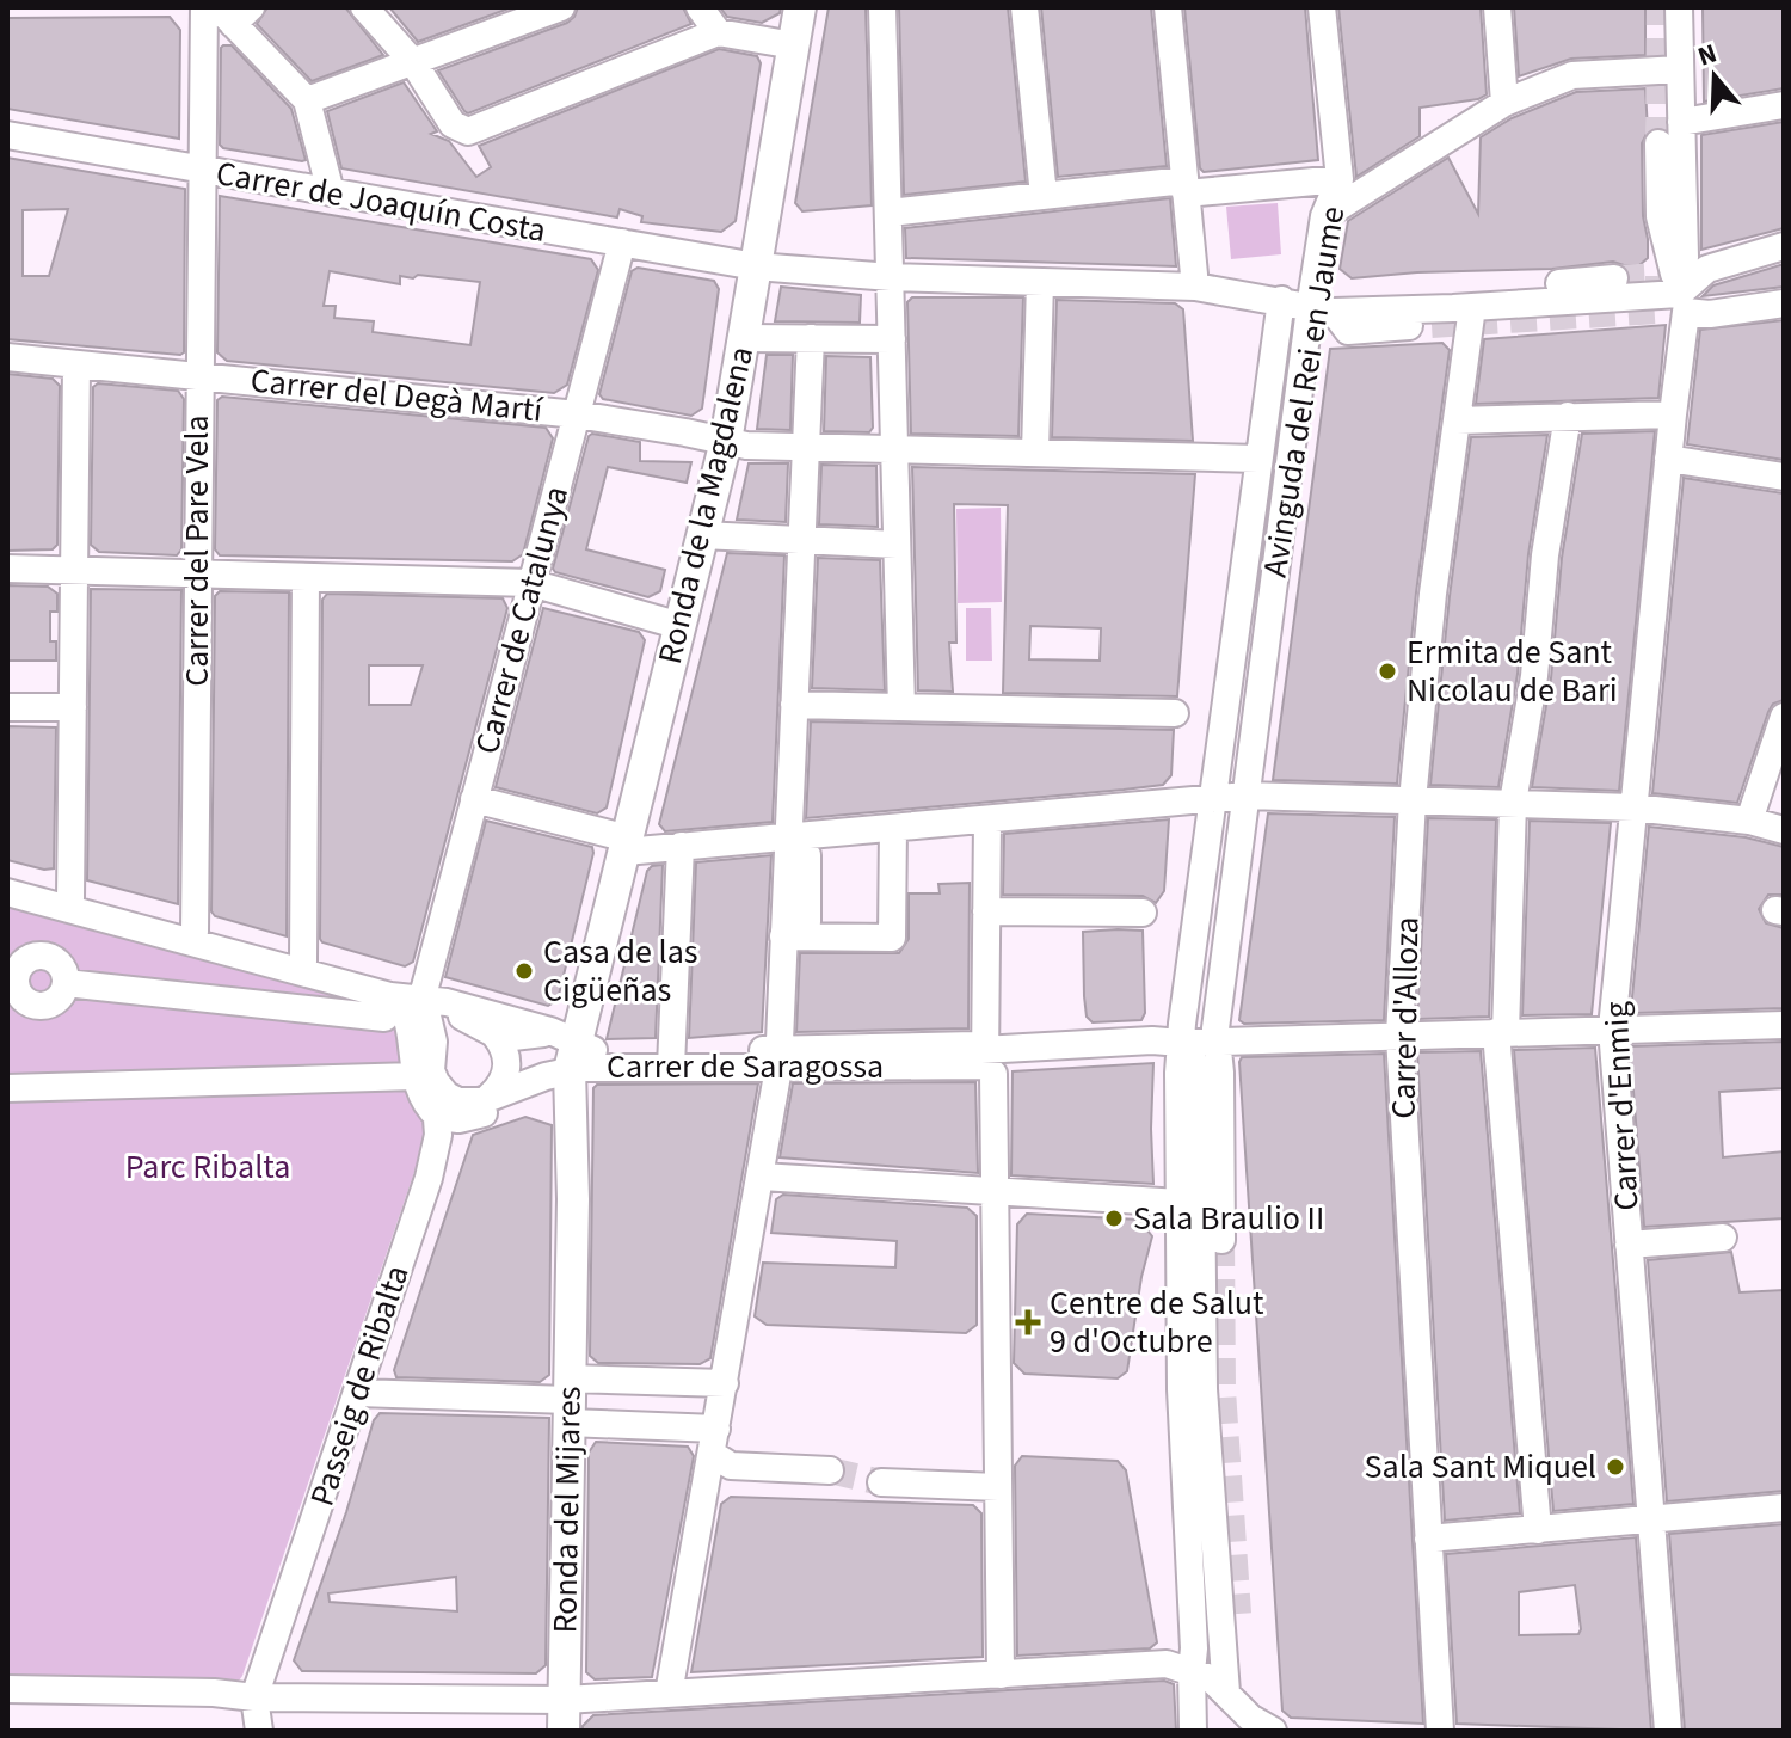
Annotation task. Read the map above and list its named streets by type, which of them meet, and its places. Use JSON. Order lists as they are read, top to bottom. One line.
{"streets":{"main road":["Ronda de la Magdalena","Ronda del Mijares"],"street":["Carrer de Joaquín Costa","Avinguda del Rei en Jaume","Carrer del Degà Martí","Carrer del Pare Vela","Carrer de Catalunya","Carrer d'Alloza","Carrer de Saragossa","Carrer d'Enmig","Passeig de Ribalta"]},"crossings":[["Carrer de Joaquín Costa","Avinguda del Rei en Jaume"],["Carrer de Joaquín Costa","Ronda de la Magdalena"],["Carrer de Joaquín Costa","Carrer del Pare Vela"],["Carrer de Joaquín Costa","Carrer de Catalunya"],["Avinguda del Rei en Jaume","Carrer del Degà Martí"],["Avinguda del Rei en Jaume","Carrer de Saragossa"],["Carrer del Degà Martí","Ronda de la Magdalena"],["Carrer del Degà Martí","Carrer del Pare Vela"],["Carrer del Degà Martí","Carrer de Catalunya"],["Ronda de la Magdalena","Carrer de Saragossa"],["Ronda de la Magdalena","Ronda del Mijares"],["Carrer de Catalunya","Passeig de Ribalta"],["Carrer d'Alloza","Carrer de Saragossa"],["Carrer de Saragossa","Carrer d'Enmig"]],"parks":["Parc Ribalta"],"places":{"other":["Ermita de Sant Nicolau de Bari","Casa de las Cigüeñas","Sala Braulio II","Sala Sant Miquel"],"health":["Centre de Salut 9 d'Octubre"]},"north":"top"}
